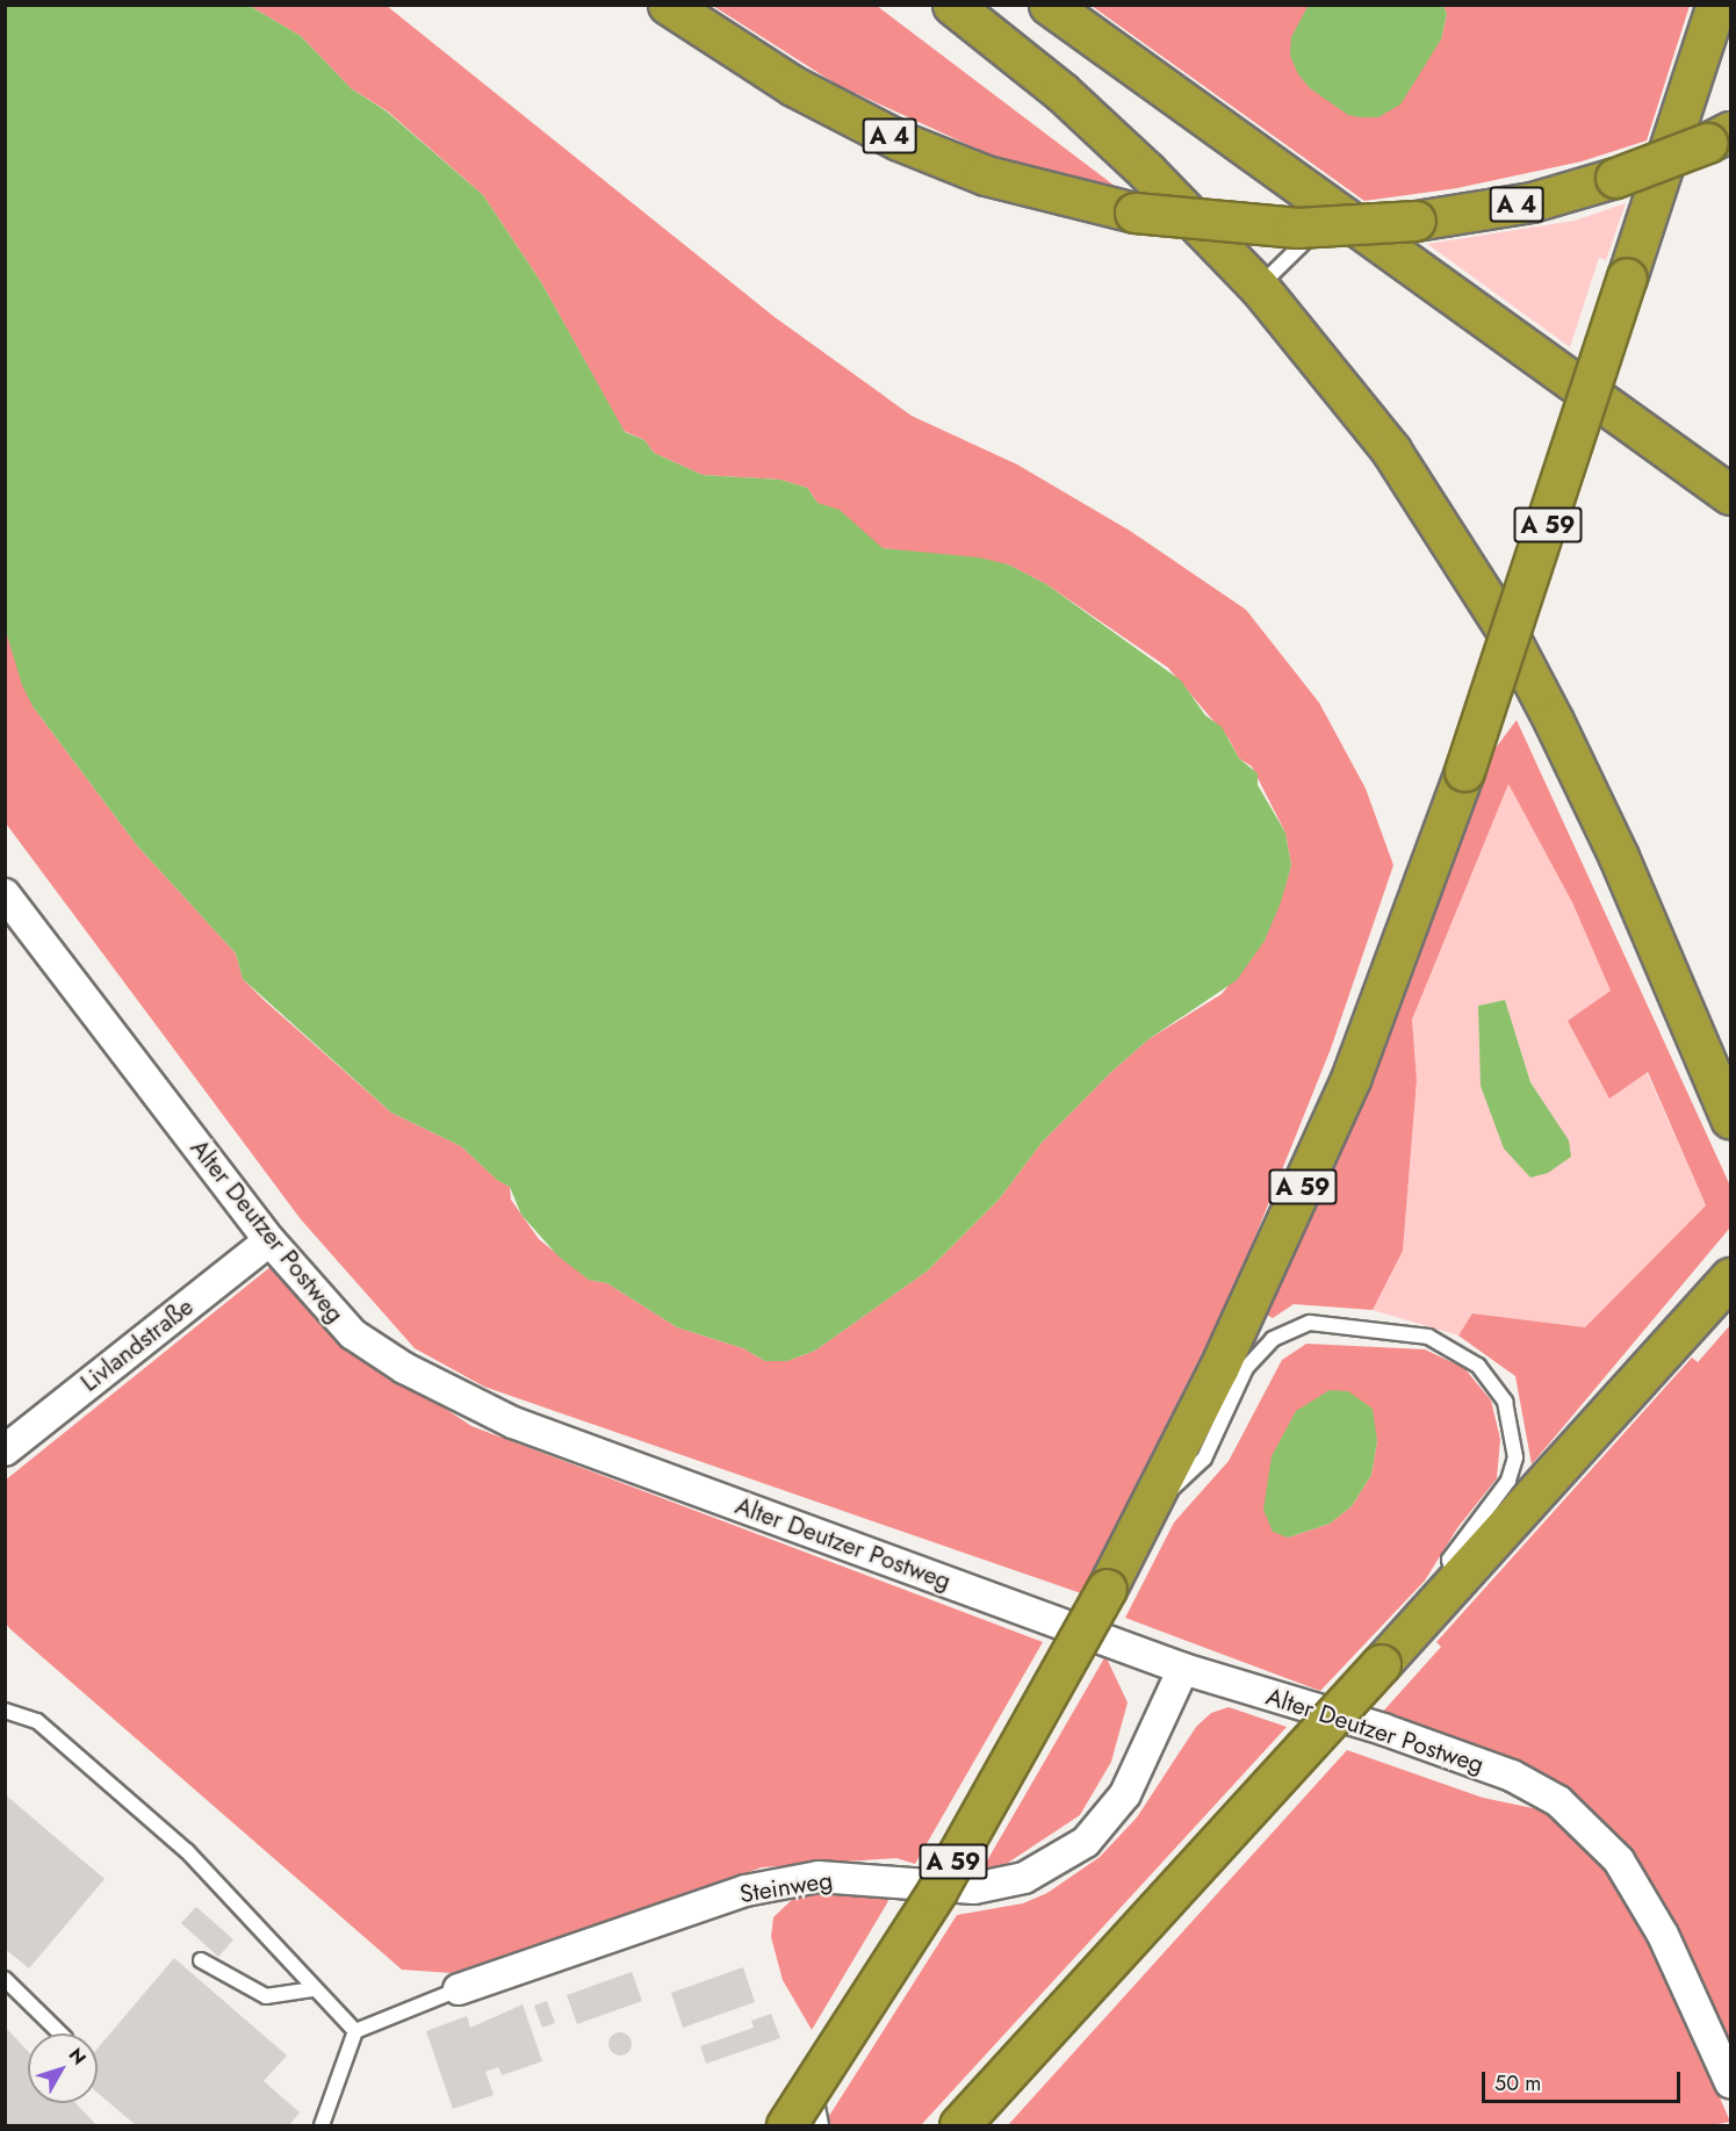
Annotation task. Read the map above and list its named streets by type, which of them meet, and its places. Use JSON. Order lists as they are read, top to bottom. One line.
{"streets":{"highway":["A 4","A 59"],"street":["Alter Deutzer Postweg","Livlandstraße","Steinweg"]},"crossings":[["Alter Deutzer Postweg","Livlandstraße"],["Alter Deutzer Postweg","Steinweg"]],"scale_bar":"50 m","north":"top right"}
